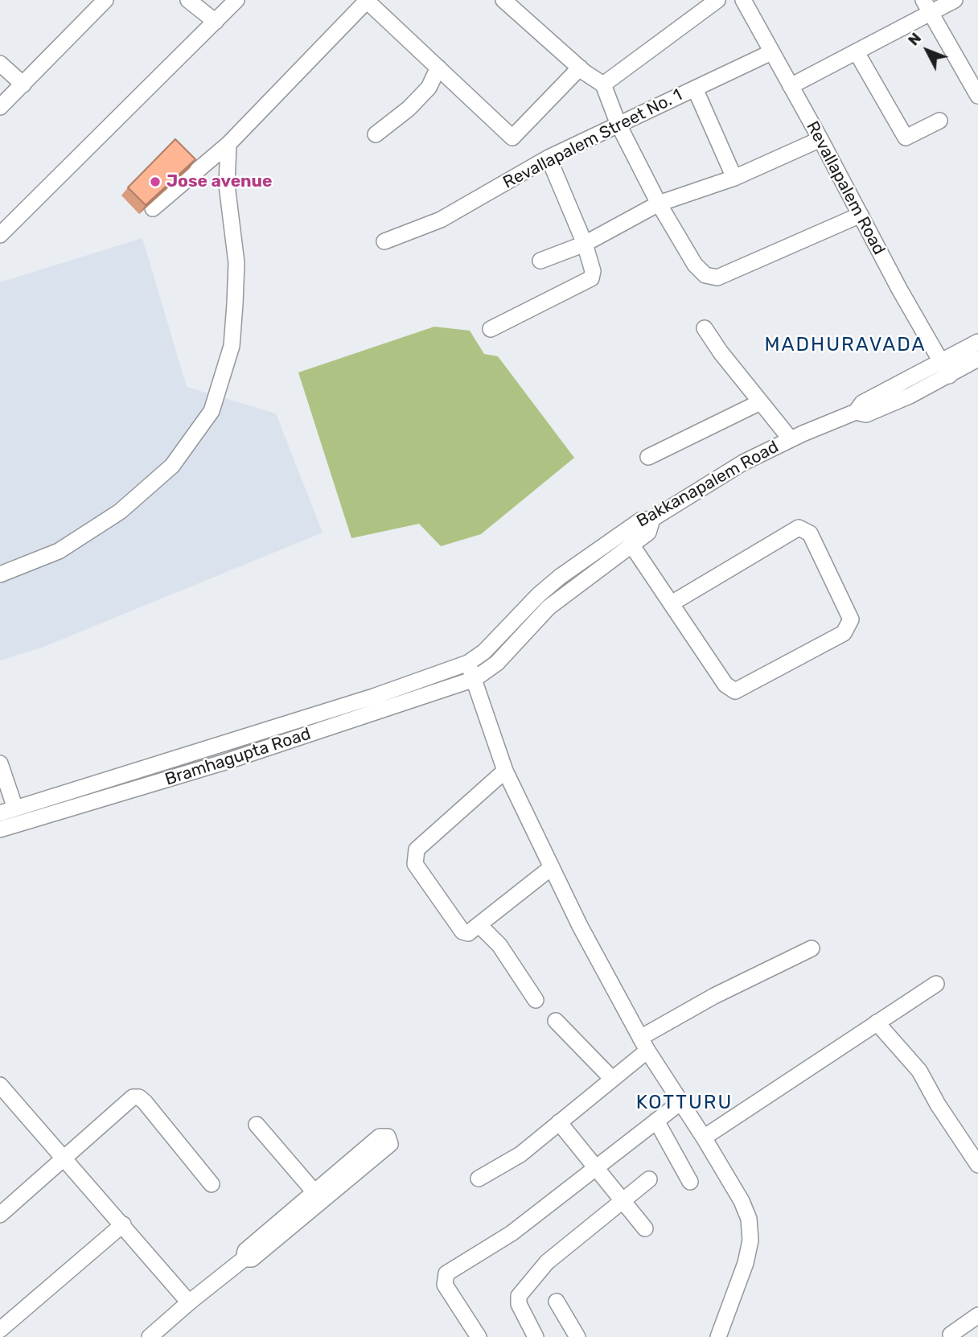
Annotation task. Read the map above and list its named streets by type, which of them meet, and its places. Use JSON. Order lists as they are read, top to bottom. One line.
{"streets":{"street":["Revallapalem Street No. 1","Revallapalem Road","Bakkanapalem Road","Bramhagupta Road"]},"crossings":[["Revallapalem Street No. 1","Revallapalem Road"],["Revallapalem Road","Bakkanapalem Road"],["Bakkanapalem Road","Bramhagupta Road"]],"districts":["MADHURAVADA","KOTTURU"],"places":["Jose avenue"],"north":"top left"}
